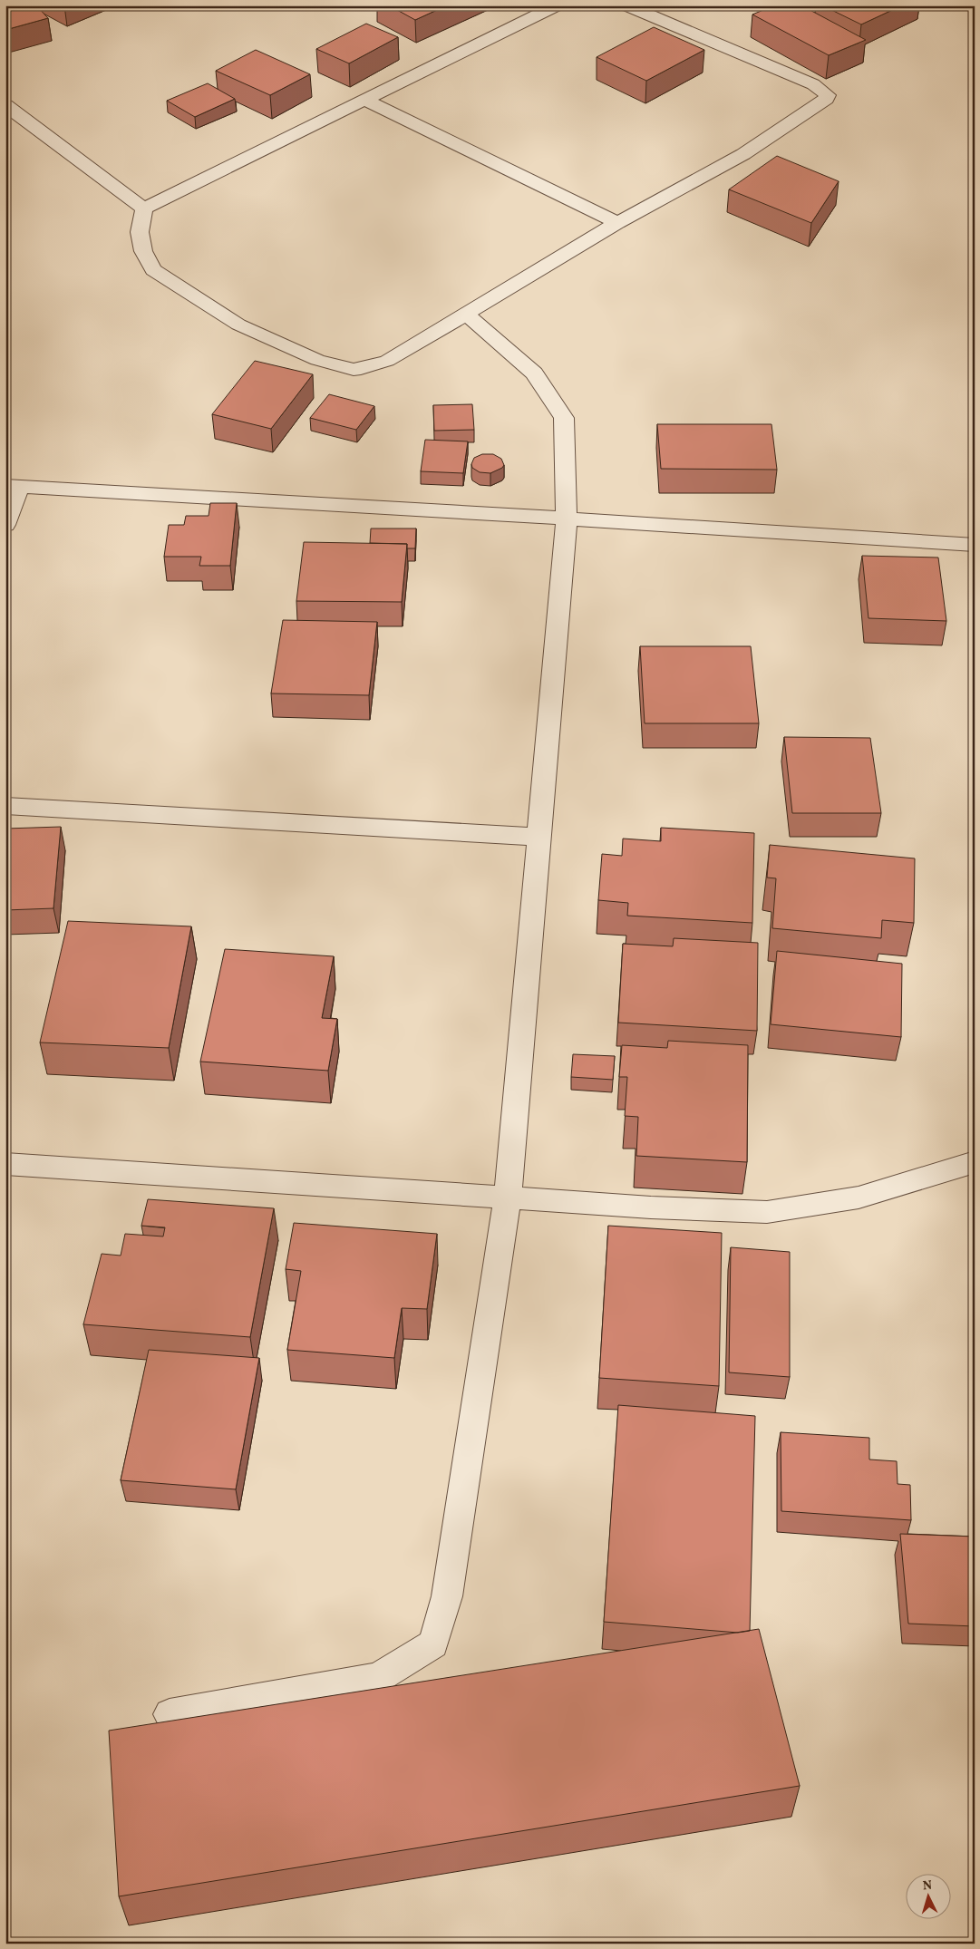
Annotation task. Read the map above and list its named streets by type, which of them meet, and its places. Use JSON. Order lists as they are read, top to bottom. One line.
{"north":"top"}
